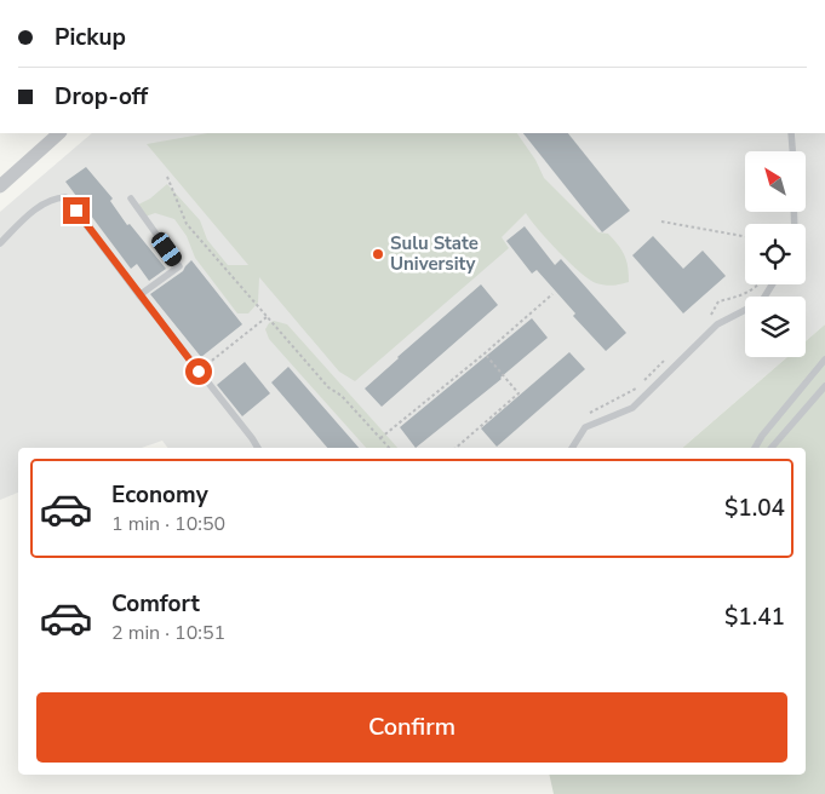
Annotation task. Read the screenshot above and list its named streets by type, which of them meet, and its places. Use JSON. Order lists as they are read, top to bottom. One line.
{"places":["Sulu State University"],"north":"top left","page":{"banner":["Pickup","Drop-off"],"list":[{"name":"Economy","note":"1 min · 10:50","value":"$1.04"},{"name":"Comfort","note":"2 min · 10:51","value":"$1.41"}],"buttons":"Confirm"}}
